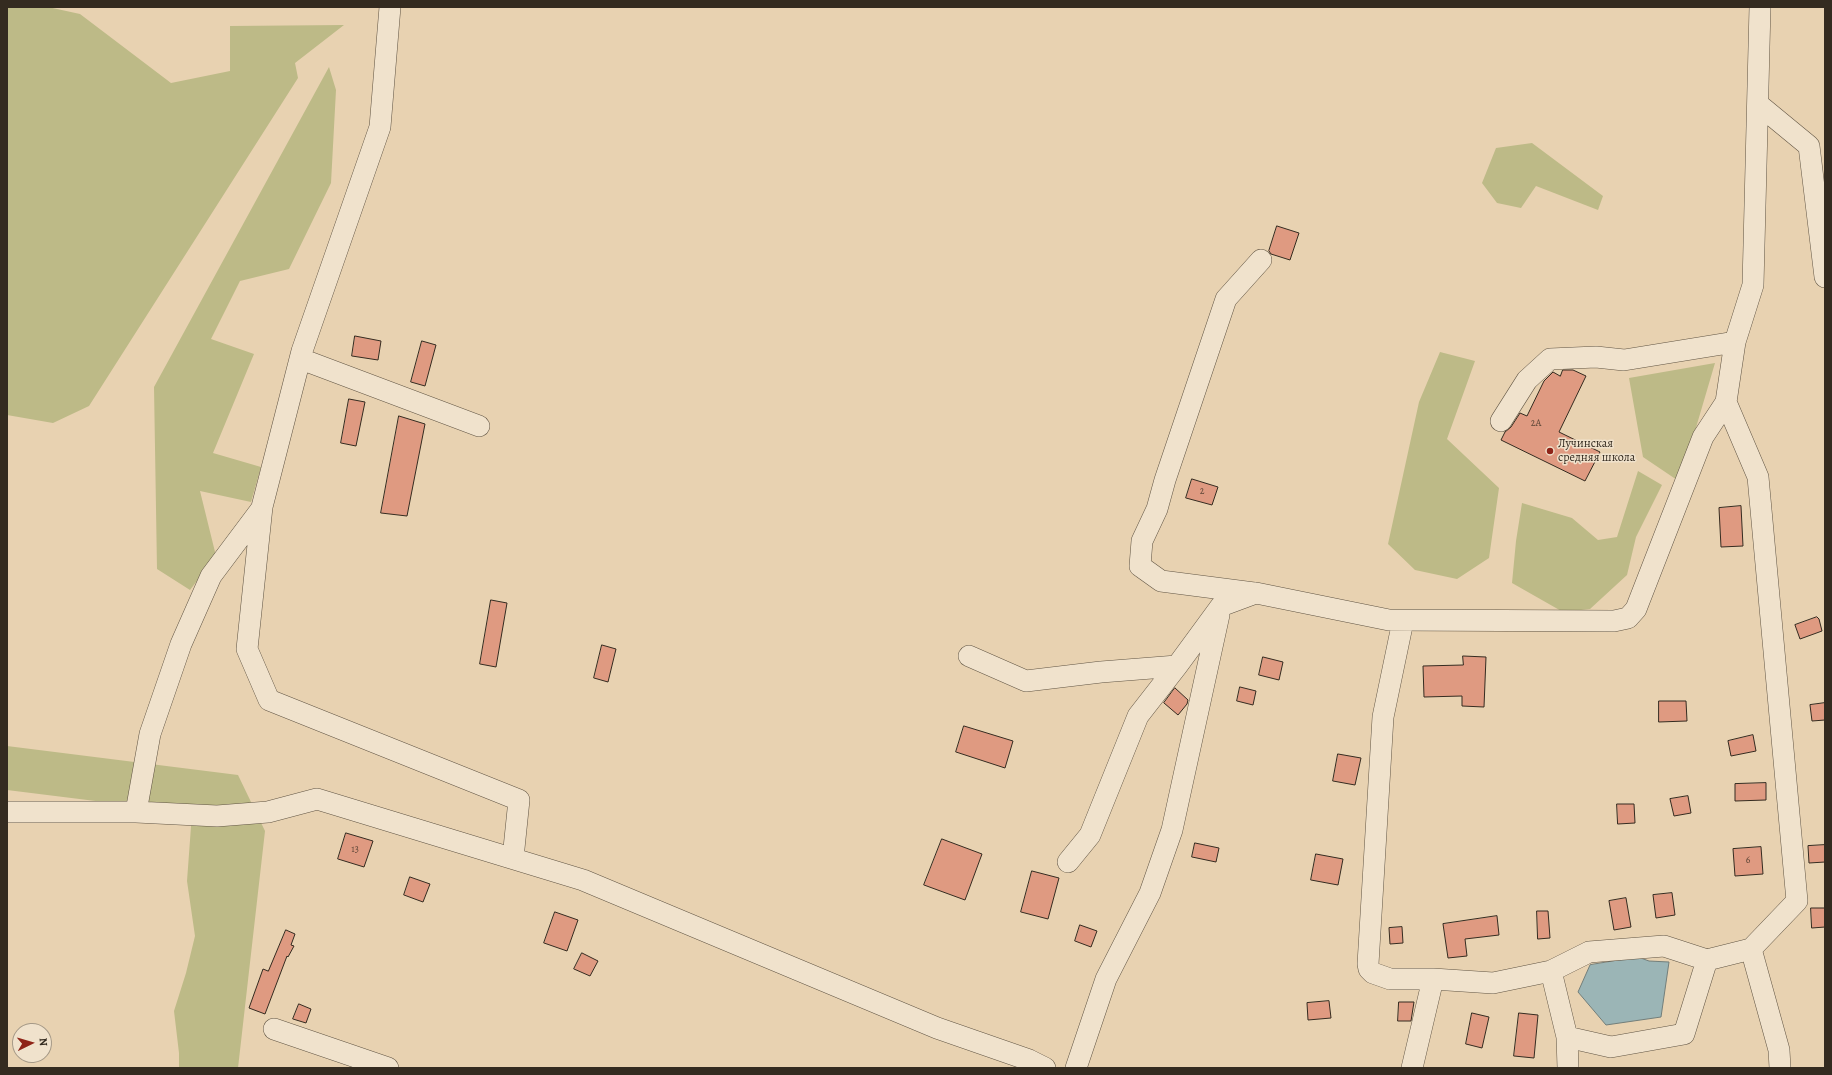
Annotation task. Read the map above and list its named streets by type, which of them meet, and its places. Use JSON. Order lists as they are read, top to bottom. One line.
{"places":["Лучинская средняя школа"],"house_numbers":["2А","2","13","6"],"north":"right"}
